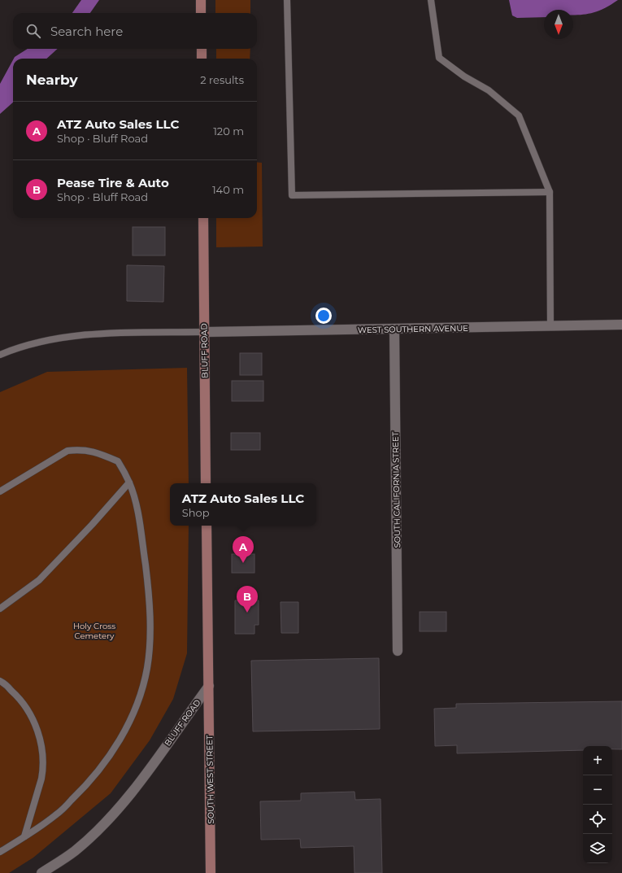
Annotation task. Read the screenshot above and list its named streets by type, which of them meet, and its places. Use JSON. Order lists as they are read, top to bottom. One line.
{"streets":{"main road":["BLUFF ROAD","SOUTH WEST STREET"],"street":["WEST SOUTHERN AVENUE","SOUTH CALIFORNIA STREET"]},"crossings":[["WEST SOUTHERN AVENUE","BLUFF ROAD"],["WEST SOUTHERN AVENUE","SOUTH CALIFORNIA STREET"],["BLUFF ROAD","SOUTH WEST STREET"]],"parks":["Holy Cross Cemetery"],"north":"bottom","page":{"search":"Search here","heading":["Nearby","2 results"],"list":[{"mark":"A","name":"ATZ Auto Sales LLC","note":"Shop · Bluff Road","value":"120 m"},{"mark":"B","name":"Pease Tire & Auto","note":"Shop · Bluff Road","value":"140 m"}],"popup":["ATZ Auto Sales LLC","Shop"],"pins":["A","B"],"map_buttons":["+","−"]}}
